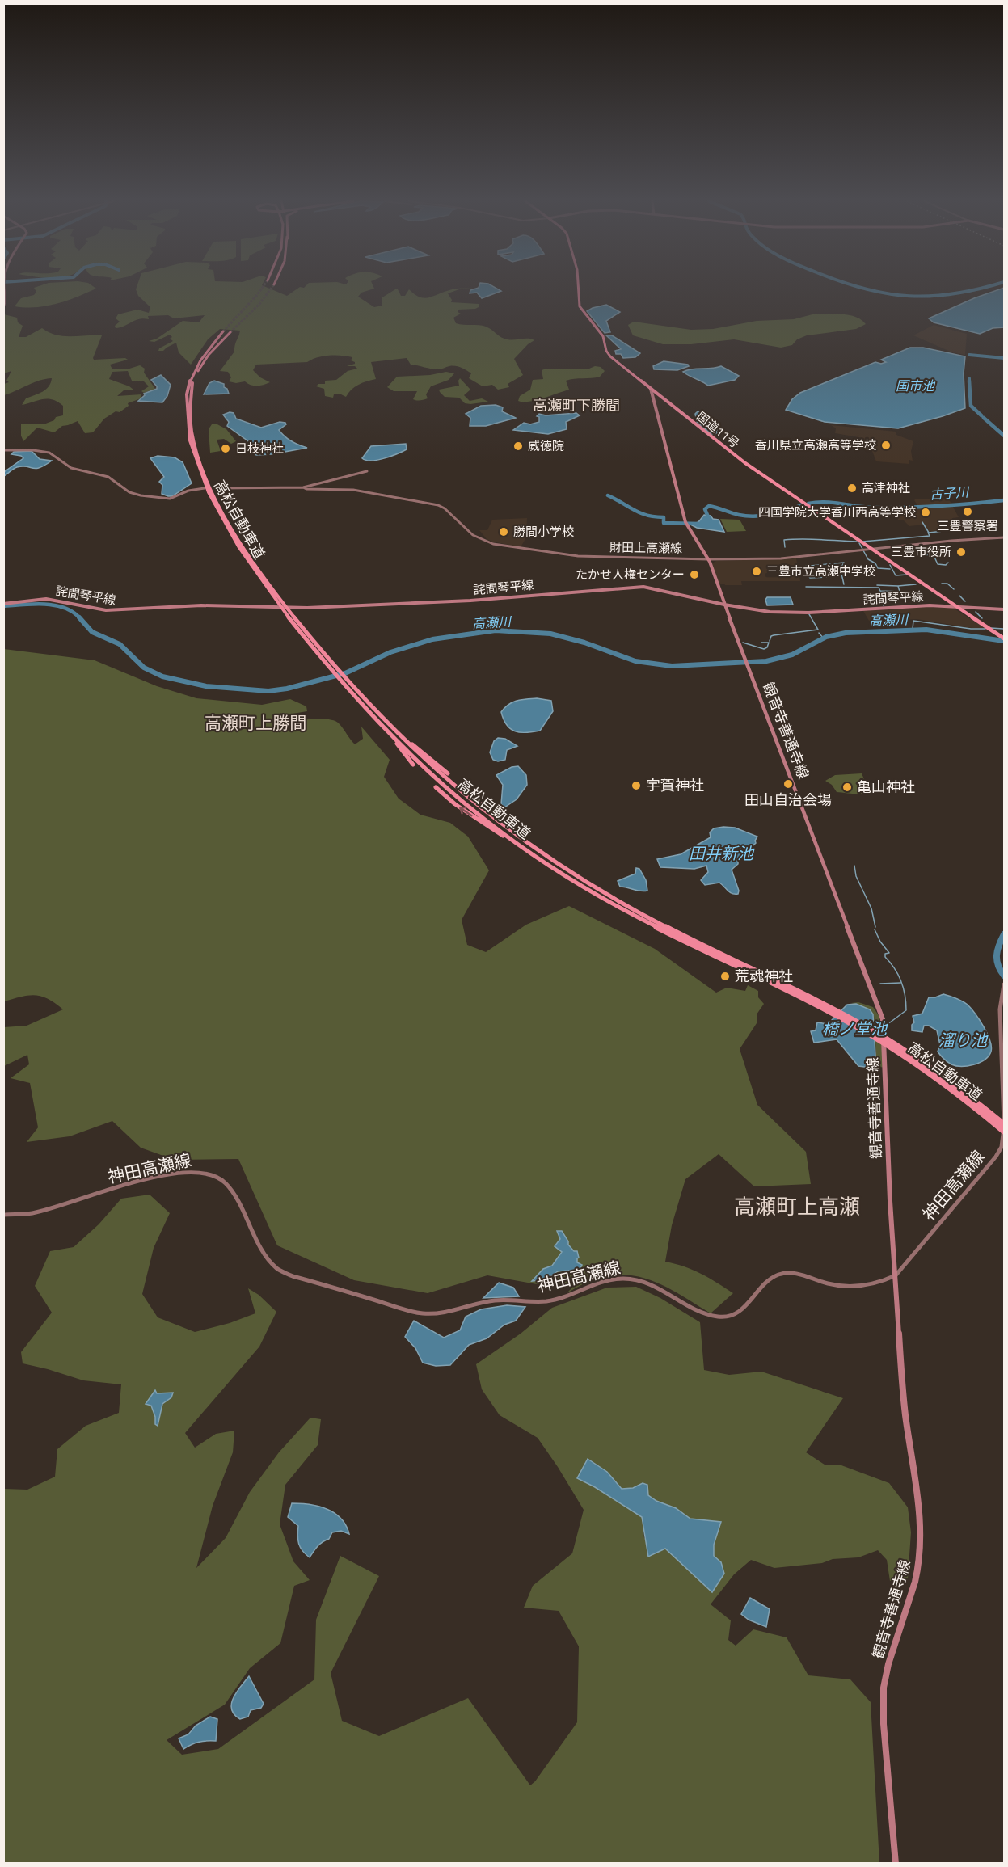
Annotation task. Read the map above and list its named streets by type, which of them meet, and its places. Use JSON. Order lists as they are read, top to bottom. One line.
{"streets":{"highway":["国道11号","高松自動車道"],"main road":["財田上高瀬線","詫間琴平線","観音寺善通寺線","神田高瀬線"]},"crossings":[["国道11号","財田上高瀬線"],["国道11号","詫間琴平線"],["国道11号","観音寺善通寺線"],["高松自動車道","神田高瀬線"],["財田上高瀬線","観音寺善通寺線"],["詫間琴平線","観音寺善通寺線"],["観音寺善通寺線","神田高瀬線"]],"districts":["高瀬町下勝間","高瀬町上勝間","高瀬町上高瀬"],"water":["国市池","古子川","高瀬川","田井新池","橋ノ堂池","溜り池"],"places":["香川県立高瀬高等学校","威徳院","日枝神社","高津神社","三豊警察署","四国学院大学香川西高等学校","勝間小学校","三豊市役所","三豊市立高瀬中学校","たかせ人権センター","田山自治会場","宇賀神社","亀山神社","荒魂神社"]}
